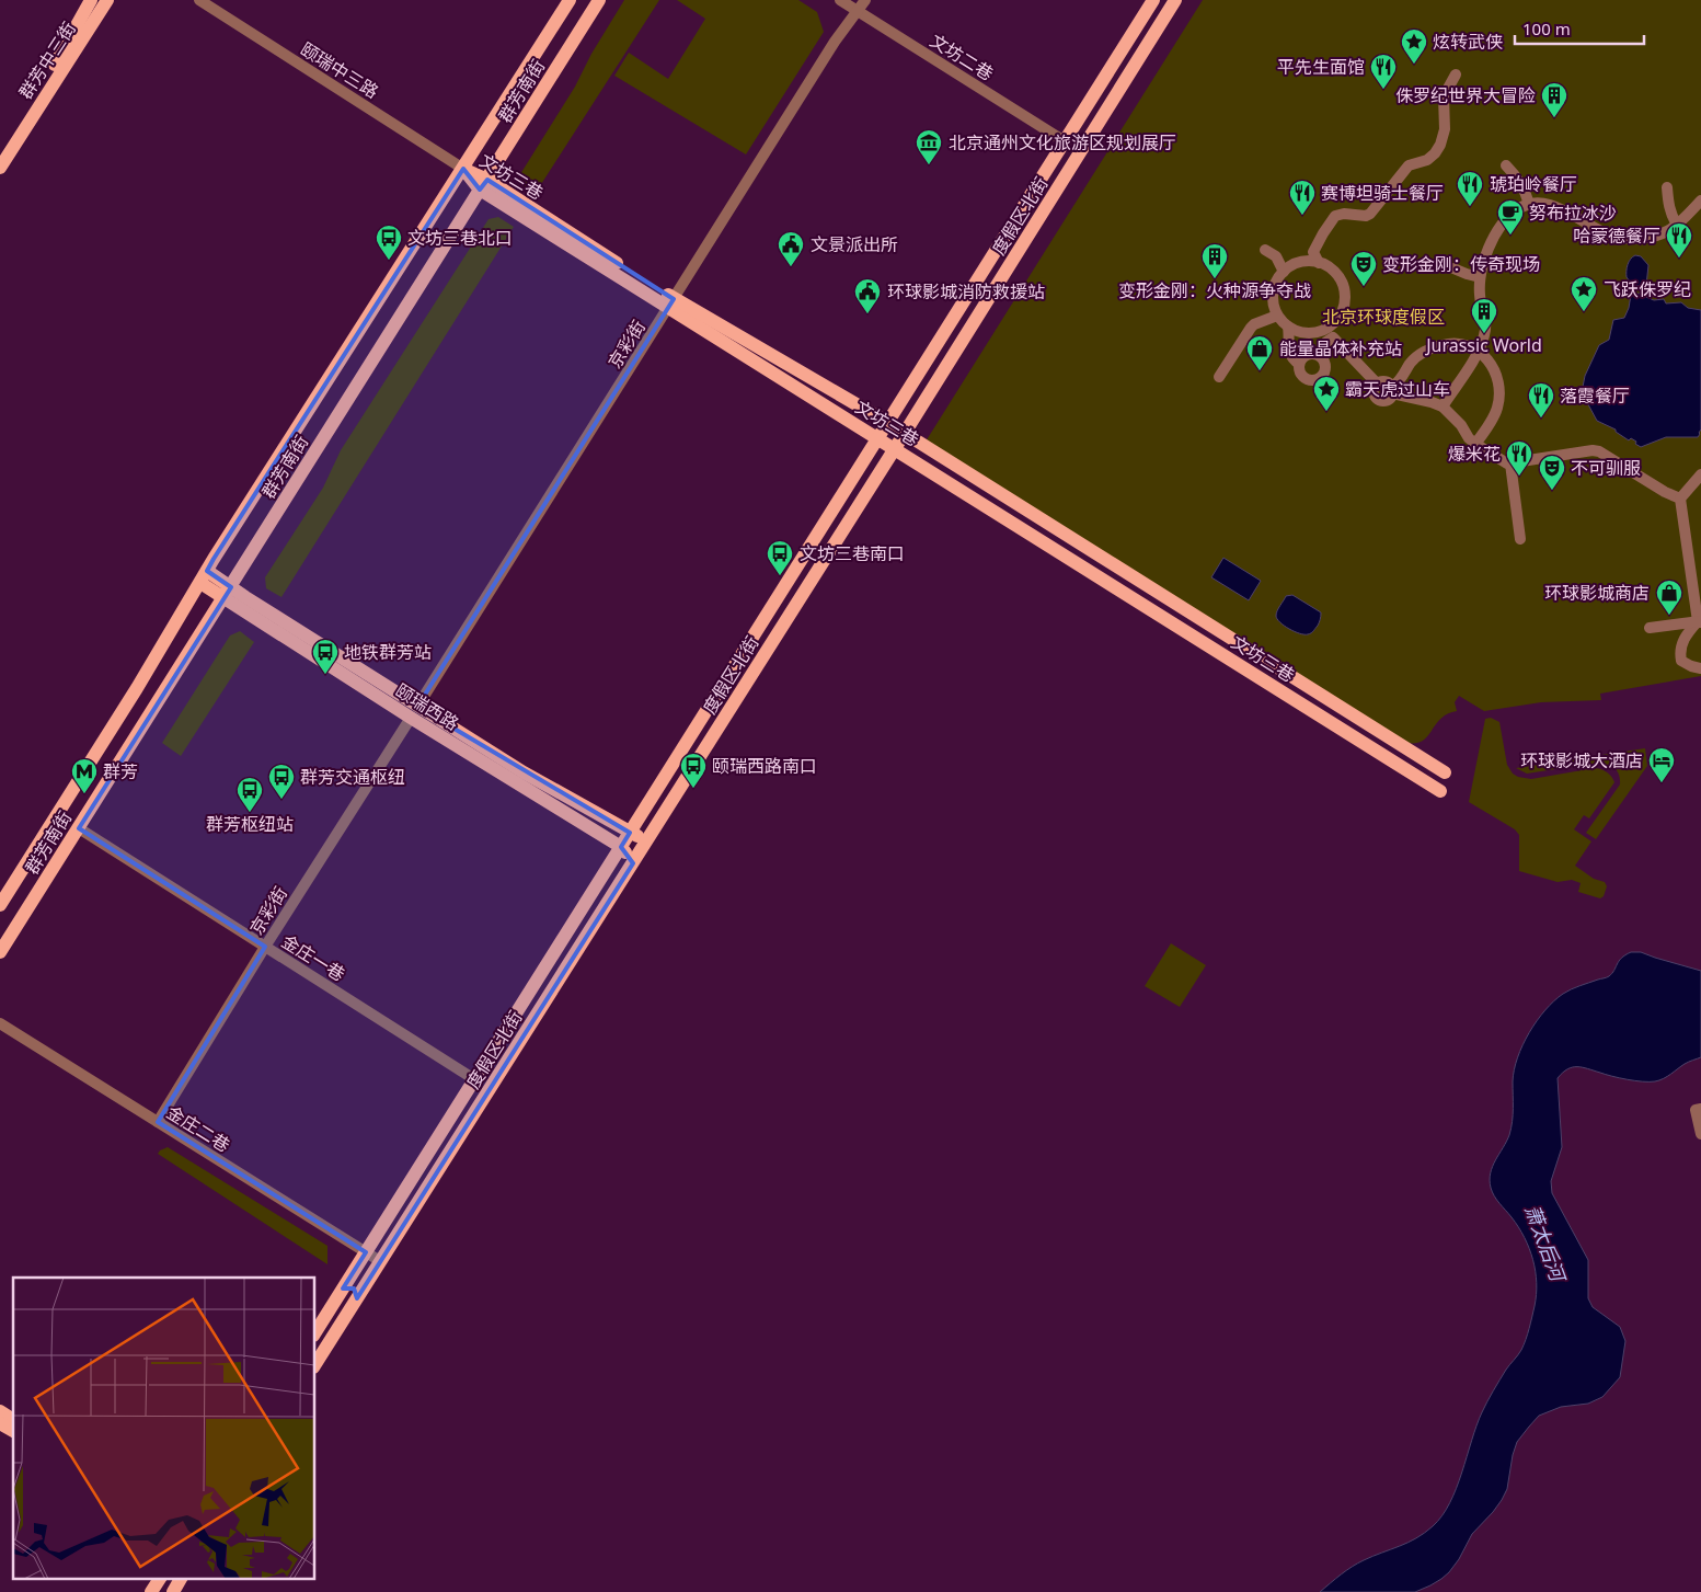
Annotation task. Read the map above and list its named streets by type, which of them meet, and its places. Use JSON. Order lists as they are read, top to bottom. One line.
{"streets":{"main road":["群芳中三街","群芳南街","文坊三巷","度假区北街","颐瑞西路"],"street":["文坊二巷","颐瑞中三路","京彩街","金庄一巷","金庄二巷"]},"crossings":[["文坊二巷","度假区北街"],["文坊二巷","京彩街"],["颐瑞中三路","群芳南街"],["颐瑞中三路","文坊三巷"],["群芳南街","文坊三巷"],["群芳南街","颐瑞西路"],["群芳南街","金庄一巷"],["文坊三巷","度假区北街"],["文坊三巷","京彩街"],["度假区北街","颐瑞西路"],["度假区北街","金庄一巷"],["度假区北街","金庄二巷"],["京彩街","颐瑞西路"],["京彩街","金庄一巷"],["京彩街","金庄二巷"]],"water":["萧太后河"],"parks":["北京环球度假区"],"places":{"place":["炫转武侠","飞跃侏罗纪","霸天虎过山车"],"restaurant":["平先生面馆","琥珀岭餐厅","赛博坦骑士餐厅","哈蒙德餐厅","落霞餐厅","爆米花"],"building":["侏罗纪世界大冒险","变形金刚：火种源争夺战","Jurassic World"],"museum":["北京通州文化旅游区规划展厅"],"cafe":["努布拉冰沙"],"bus stop":["文坊三巷北口","文坊三巷南口","地铁群芳站","颐瑞西路南口","群芳交通枢纽","群芳枢纽站"],"public building":["文景派出所","环球影城消防救援站"],"theatre":["变形金刚：传奇现场","不可驯服"],"shop":["能量晶体补充站","环球影城商店"],"hotel":["环球影城大酒店"],"metro station":["群芳"]},"scale_bar":"100 m"}
